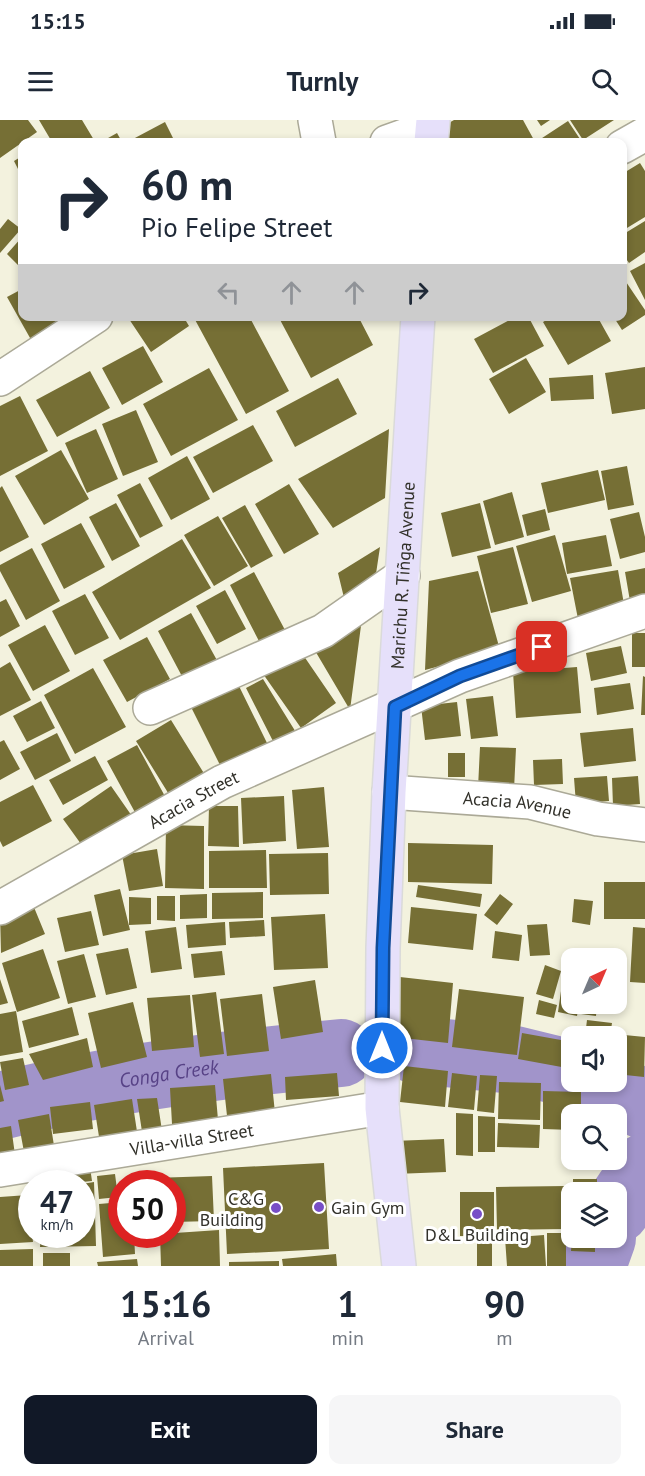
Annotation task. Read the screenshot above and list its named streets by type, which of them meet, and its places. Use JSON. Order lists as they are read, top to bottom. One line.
{"streets":{"main road":["Marichu R. Tiñga Avenue"],"street":["Acacia Street","Acacia Avenue","Villa-villa Street"]},"crossings":[["Marichu R. Tiñga Avenue","Acacia Street"],["Marichu R. Tiñga Avenue","Acacia Avenue"],["Marichu R. Tiñga Avenue","Villa-villa Street"]],"water":["Conga Creek"],"places":["Gain Gym","C&G Building","D&L Building"],"north":"top right","page":{"status":"15:15","header":"Turnly","turn":["60 m","Pio Felipe Street"],"speed":"47 km/h","limit":"50","eta":["15:16","Arrival","1","min","90","m"],"buttons":["Exit","Share"]}}
